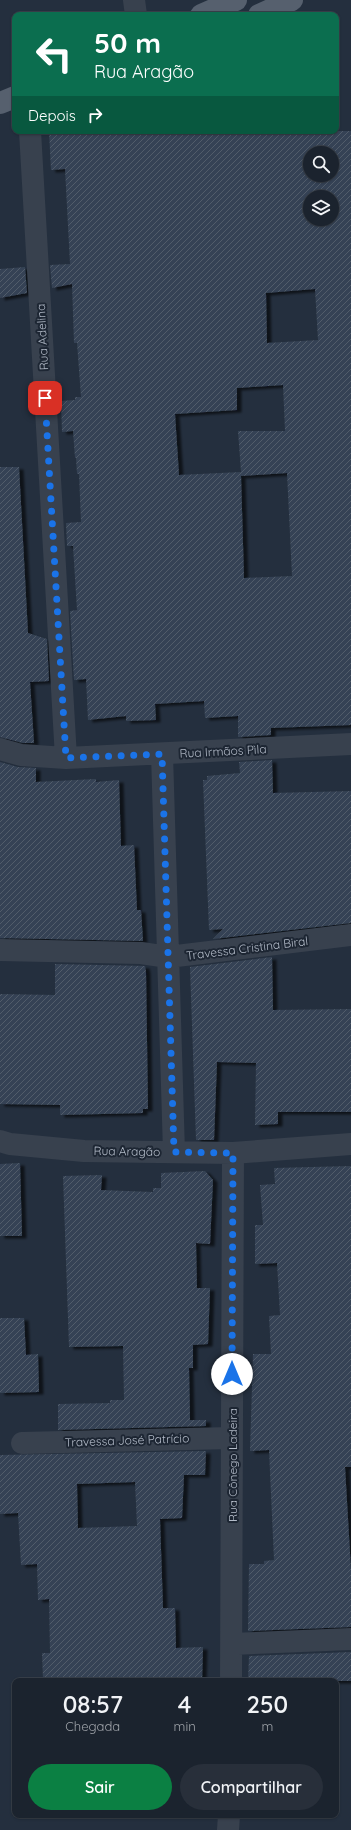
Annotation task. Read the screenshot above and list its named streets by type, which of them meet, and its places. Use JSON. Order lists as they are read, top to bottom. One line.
{"streets":{"street":["Rua Adelina","Rua Irmãos Pìla","Travessa Cristina Biral","Rua Aragão","Travessa José Patrício","Rua Cônego Ladeira"]},"crossings":[["Rua Adelina","Rua Irmãos Pìla"],["Rua Aragão","Rua Cônego Ladeira"],["Travessa José Patrício","Rua Cônego Ladeira"]],"page":{"turn":["50 m","Rua Aragão"],"then":"Depois","eta":["08:57","Chegada","4","min","250","m"],"buttons":["Sair","Compartilhar"]}}
